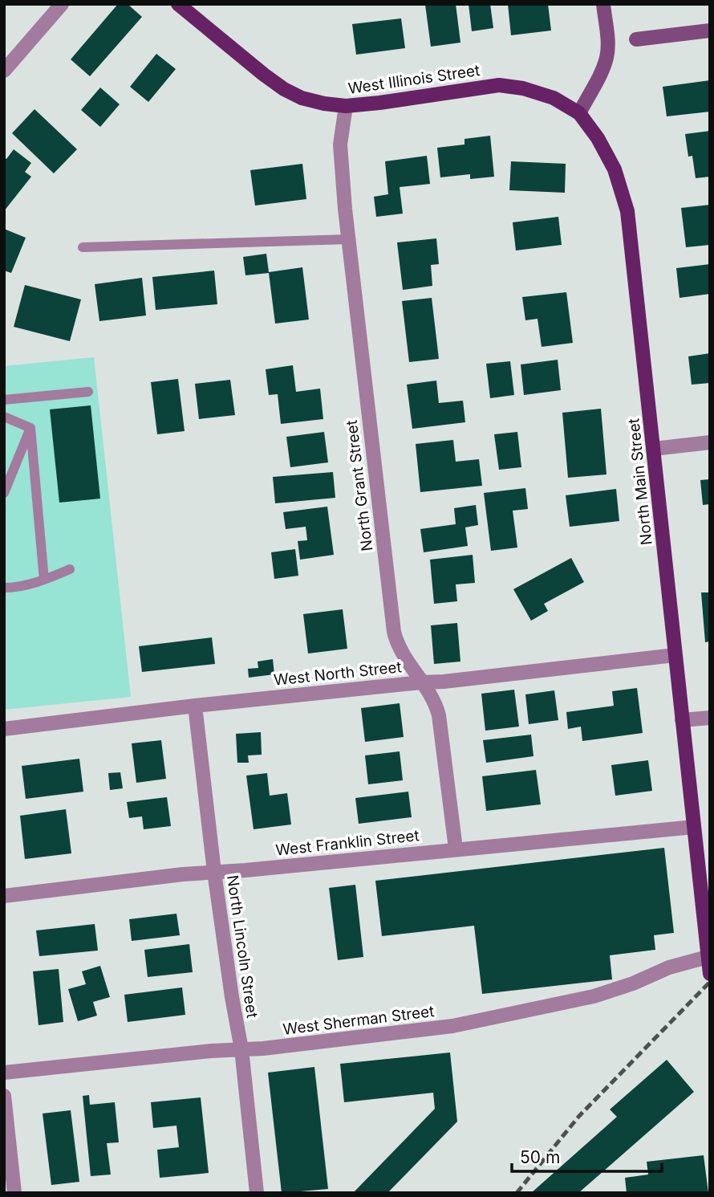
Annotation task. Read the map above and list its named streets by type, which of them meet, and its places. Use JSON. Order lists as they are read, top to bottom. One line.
{"streets":{"main road":["West Illinois Street","North Main Street"],"street":["North Grant Street","West North Street","West Franklin Street","North Lincoln Street","West Sherman Street"]},"crossings":[["West Illinois Street","North Main Street"],["West Illinois Street","North Grant Street"],["North Main Street","West North Street"],["North Main Street","West Franklin Street"],["North Main Street","West Sherman Street"],["North Grant Street","West North Street"],["North Grant Street","West Franklin Street"],["West North Street","North Lincoln Street"],["West Franklin Street","North Lincoln Street"],["North Lincoln Street","West Sherman Street"]],"scale_bar":"50 m"}
